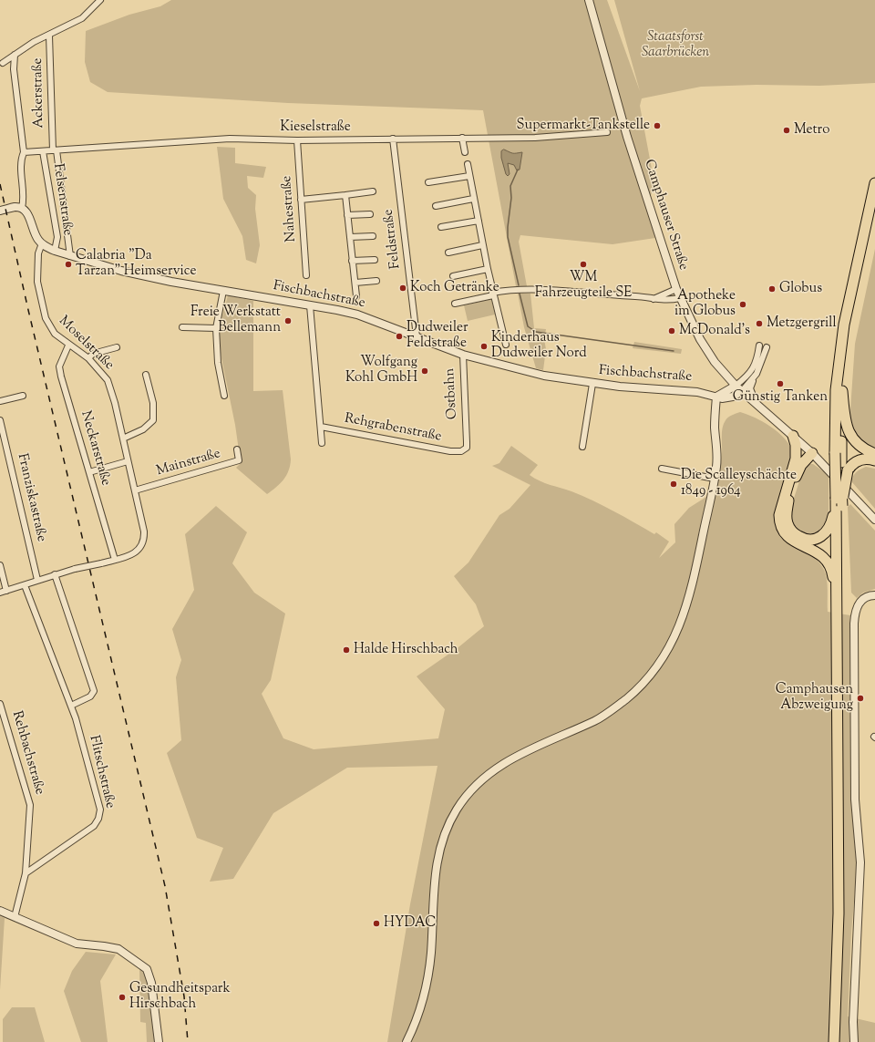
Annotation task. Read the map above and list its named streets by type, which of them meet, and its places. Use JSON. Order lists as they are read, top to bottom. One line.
{"streets":{"street":["Ackerstraße","Kieselstraße","Felsenstraße","Nahestraße","Camphauser Straße","Feldstraße","Fischbachstraße","Moselstraße","Ostbahn","Rehgrabenstraße","Neckarstraße","Mainstraße","Franziskastraße","Rehbachstraße","Flitschstraße"]},"crossings":[["Ackerstraße","Kieselstraße"],["Ackerstraße","Fischbachstraße"],["Kieselstraße","Felsenstraße"],["Kieselstraße","Nahestraße"],["Kieselstraße","Feldstraße"],["Felsenstraße","Fischbachstraße"],["Camphauser Straße","Fischbachstraße"],["Feldstraße","Fischbachstraße"],["Fischbachstraße","Moselstraße"],["Fischbachstraße","Ostbahn"],["Moselstraße","Neckarstraße"],["Moselstraße","Mainstraße"],["Ostbahn","Rehgrabenstraße"],["Rehbachstraße","Flitschstraße"]],"parks":["Staatsforst Saarbrücken"],"places":["Supermarkt-Tankstelle","Metro","Calabria \"Da Tarzan\" Heimservice","WM Fahrzeugteile SE","Koch Getränke","Globus","Apotheke im Globus","Freie Werkstatt Bellemann","Metzgergrill","McDonald's","Dudweiler Feldstraße","Kinderhaus Dudweiler Nord","Wolfgang Kohl GmbH","Günstig Tanken","Die Scalleyschächte 1849 - 1964","Halde Hirschbach","Camphausen Abzweigung","HYDAC","Gesundheitspark Hirschbach"]}
